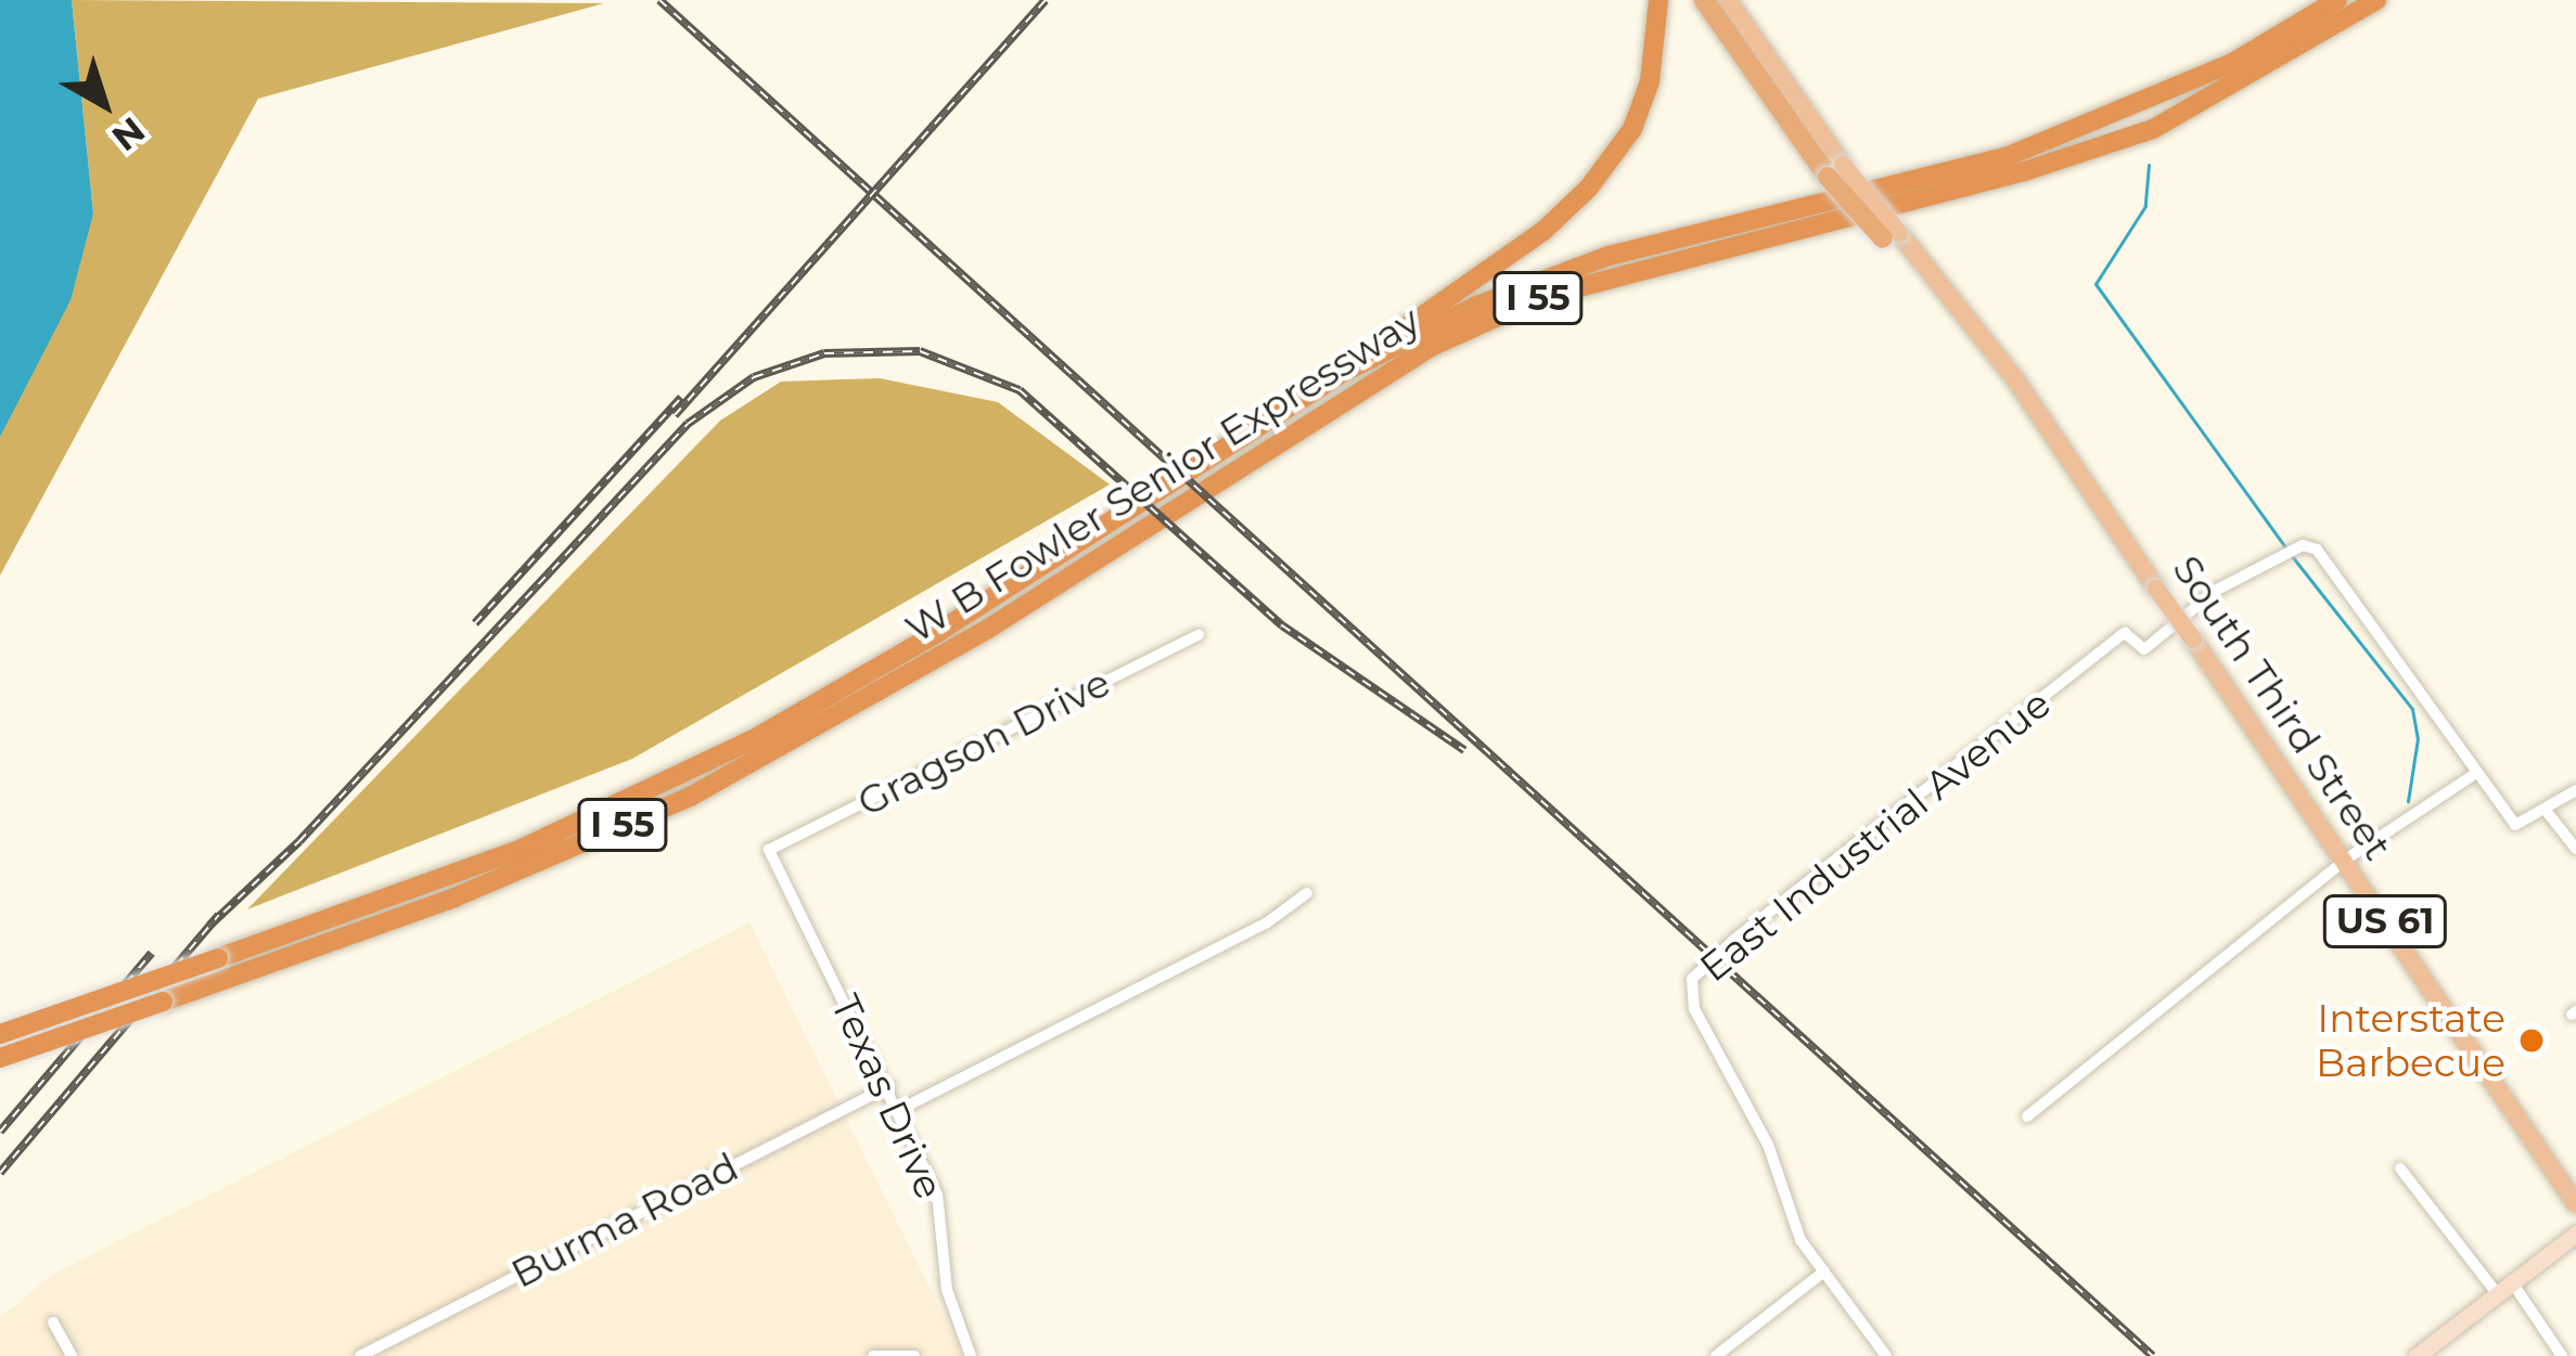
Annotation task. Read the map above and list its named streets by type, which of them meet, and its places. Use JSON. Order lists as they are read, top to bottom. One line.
{"streets":{"highway":["I 55","W B Fowler Senior Expressway","South Third Street","US 61"],"street":["Gragson Drive","East Industrial Avenue","Texas Drive","Burma Road"]},"crossings":[["Gragson Drive","Texas Drive"],["Texas Drive","Burma Road"]],"places":["Interstate Barbecue"],"north":"bottom right"}
